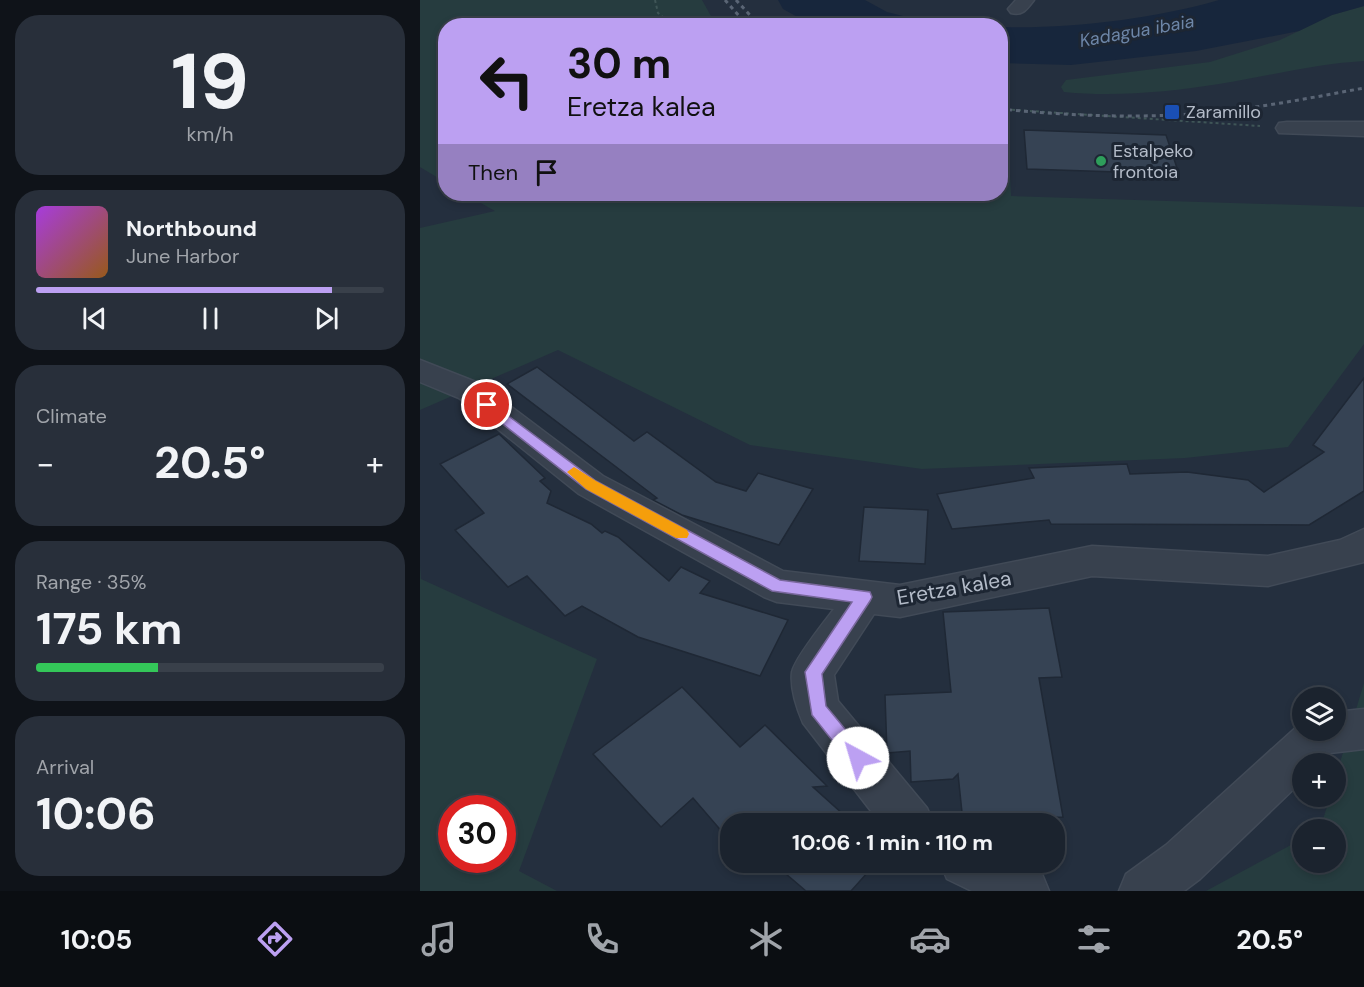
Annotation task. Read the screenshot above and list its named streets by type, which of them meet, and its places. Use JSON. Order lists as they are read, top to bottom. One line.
{"streets":{"street":["Eretza kalea"]},"water":["Kadagua ibaia"],"places":{"transit":["Zaramillo"],"other":["Estalpeko frontoia"]},"page":{"tile":[["19","km/h"],"Climate",["Range · 35%","175 km"],["Arrival","10:06"]],"turn":["30 m","Eretza kalea"],"then":"Then","song":["Northbound","June Harbor"],"heat":["−","20.5°","+"],"map_buttons":["+","−"],"limit":"30","trip":"10:06 · 1 min · 110 m","tabs":["10:05","20.5°"]}}
